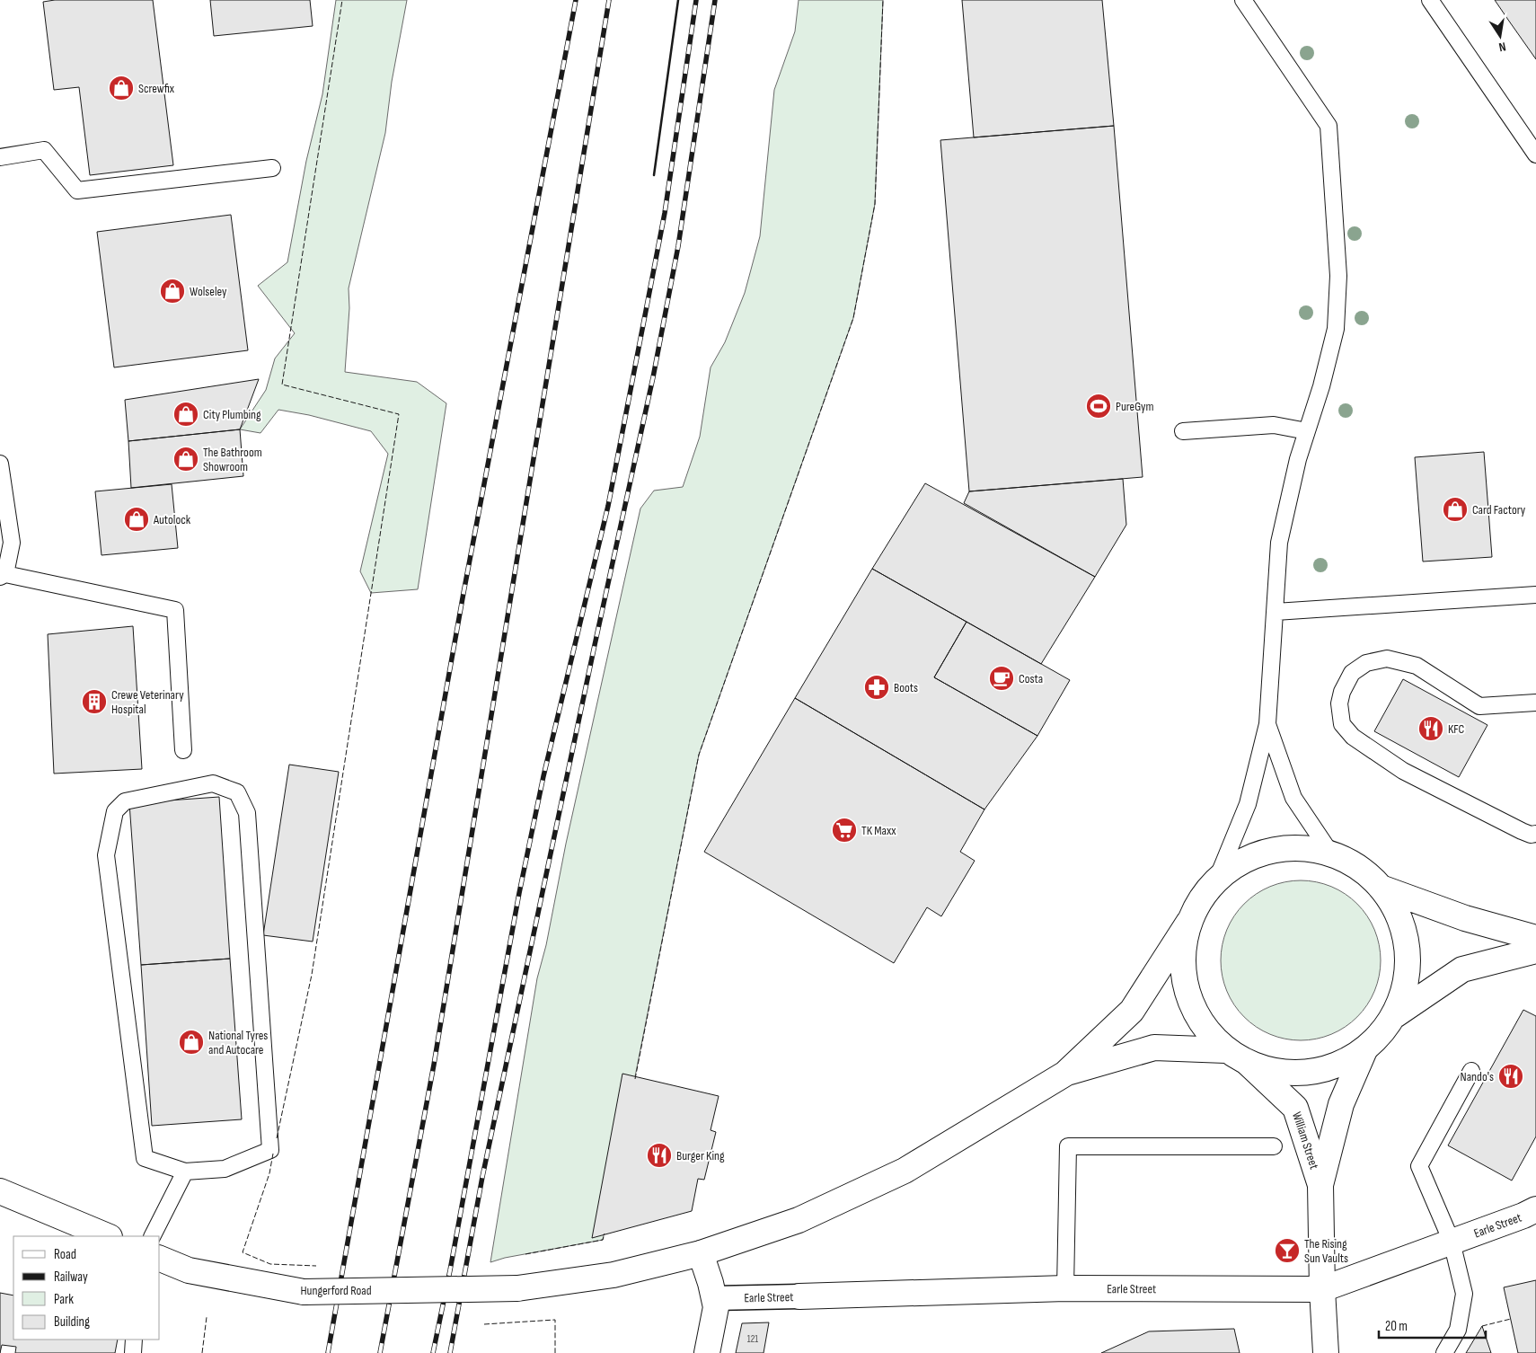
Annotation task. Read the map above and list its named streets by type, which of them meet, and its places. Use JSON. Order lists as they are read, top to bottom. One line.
{"streets":{"main road":["William Street","Earle Street","Hungerford Road"]},"crossings":[["William Street","Earle Street"]],"places":{"shop":["Screwfix","Wolseley","City Plumbing","The Bathroom Showroom","Card Factory","Autolock","National Tyres and Autocare"],"sports":["PureGym"],"cafe":["Costa"],"pharmacy":["Boots"],"building":["Crewe Veterinary Hospital"],"restaurant":["KFC","Nando's","Burger King"],"supermarket":["TK Maxx"],"bar":["The Rising Sun Vaults"]},"house_numbers":["121"],"legend":["Road","Railway","Park","Building"],"scale_bar":"20 m","north":"bottom"}
